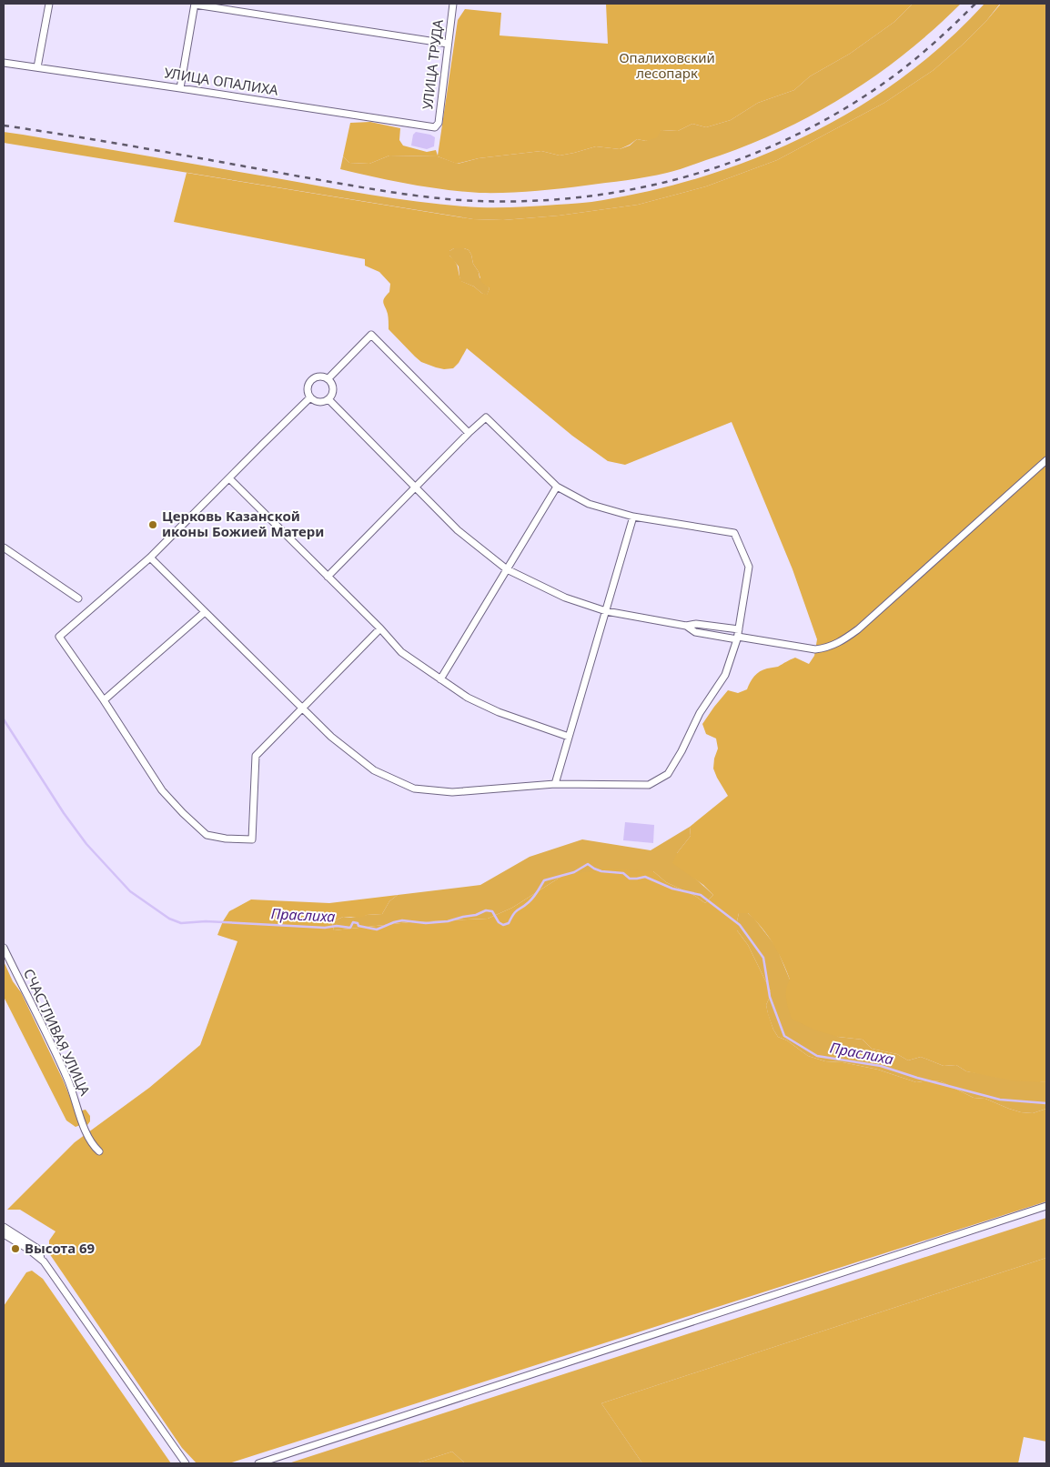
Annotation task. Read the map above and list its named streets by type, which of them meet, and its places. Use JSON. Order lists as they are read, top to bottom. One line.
{"streets":{"street":["УЛИЦА ТРУДА","УЛИЦА ОПАЛИХА","СЧАСТЛИВАЯ УЛИЦА"]},"crossings":[["УЛИЦА ТРУДА","УЛИЦА ОПАЛИХА"]],"water":["Праслиха"],"parks":["Опалиховский лесопарк"],"places":["Церковь Казанской иконы Божией Матери","Высота 69"]}
